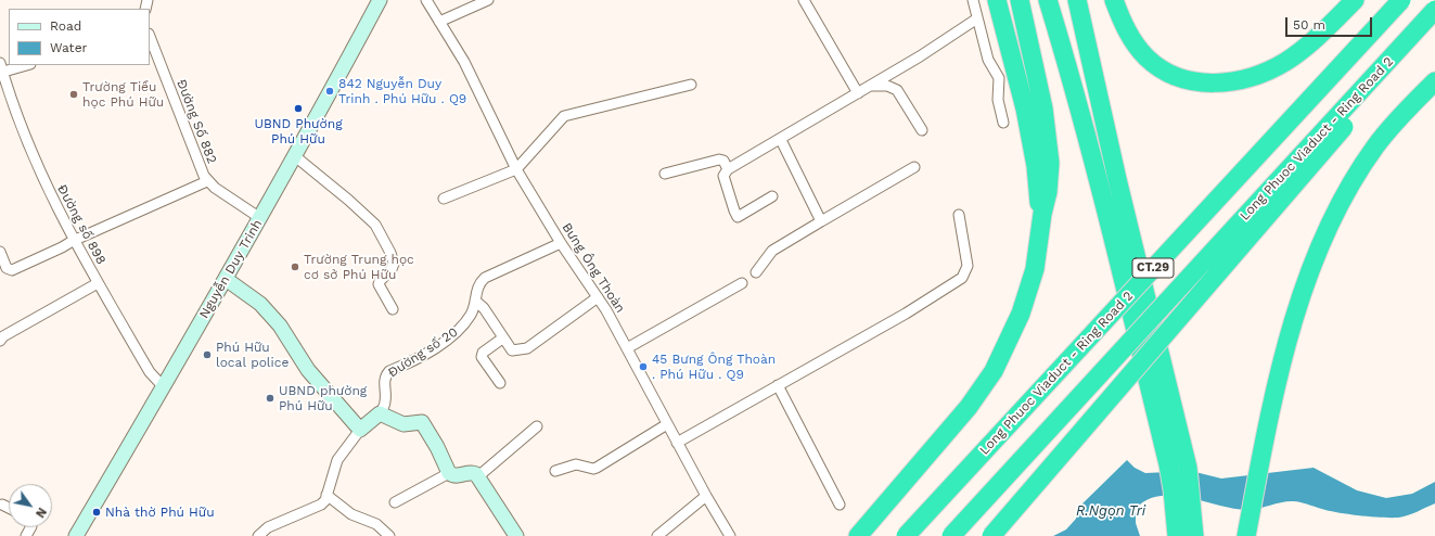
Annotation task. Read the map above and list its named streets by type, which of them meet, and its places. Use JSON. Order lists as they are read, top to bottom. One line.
{"streets":{"highway":["Long Phuoc Viaduct - Ring Road 2","CT.29"],"main road":["Nguyễn Duy Trinh"],"street":["Đường Số 882","Đường số 898","Bưng Ông Thoàn","Đường số 20"]},"crossings":[["Đường Số 882","Nguyễn Duy Trinh"],["Đường số 898","Nguyễn Duy Trinh"],["Bưng Ông Thoàn","Đường số 20"]],"water":["R.Ngọn Tri"],"places":["842 Nguyễn Duy Trinh . Phú Hữu . Q9","Trường Tiểu học Phú Hữu","UBND Phường Phú Hữu","Trường Trung học cơ sở Phú Hữu","Phú Hữu local police","45 Bưng Ông Thoàn . Phú Hữu . Q9","UBND phường Phú Hữu","Nhà thờ Phú Hữu"],"legend":["Road","Water"],"scale_bar":"50 m","north":"bottom right"}
